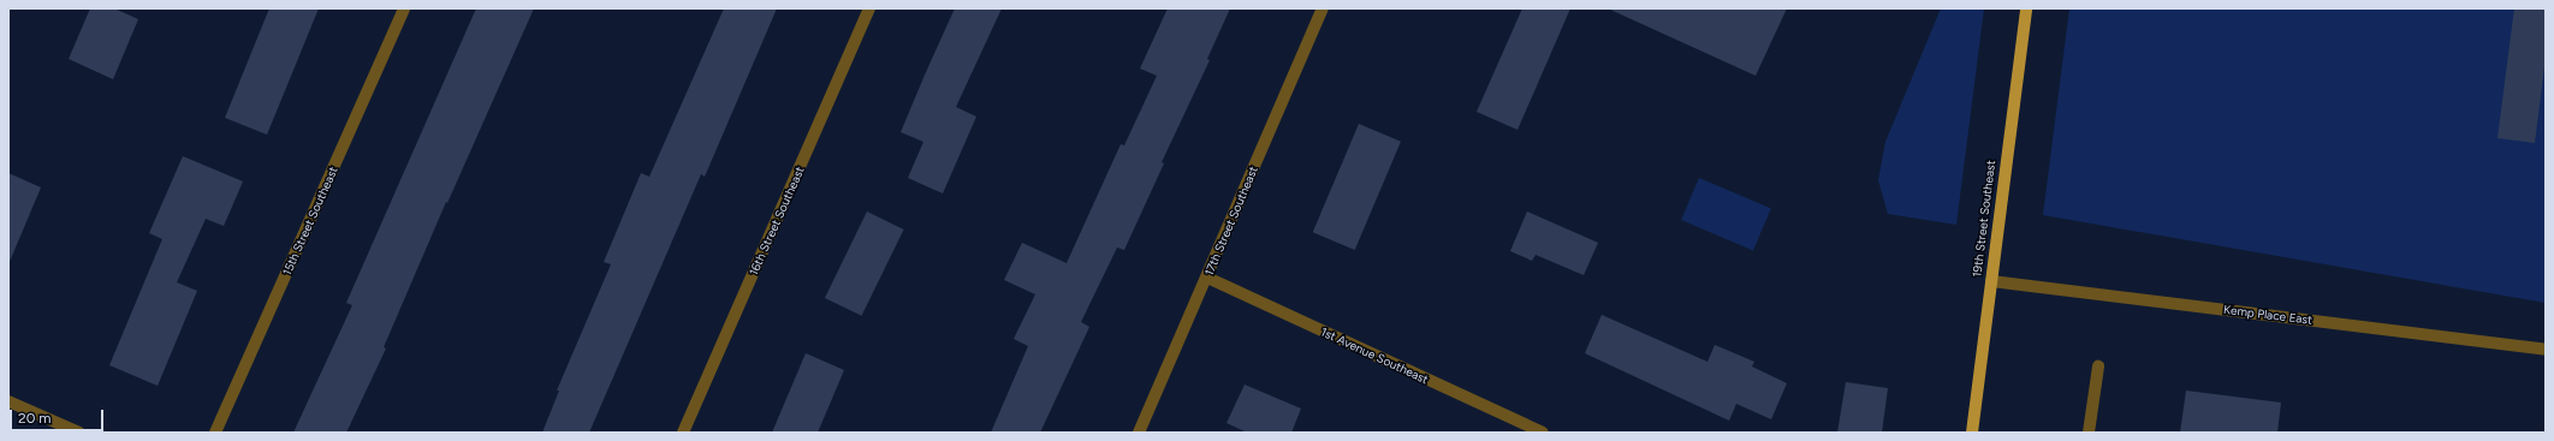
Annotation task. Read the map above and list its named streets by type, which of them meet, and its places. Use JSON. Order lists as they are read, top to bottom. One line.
{"streets":{"main road":["19th Street Southeast"],"street":["15th Street Southeast","16th Street Southeast","17th Street Southeast","Kemp Place East","1st Avenue Southeast"]},"crossings":[["19th Street Southeast","Kemp Place East"],["17th Street Southeast","1st Avenue Southeast"]],"scale_bar":"20 m"}
